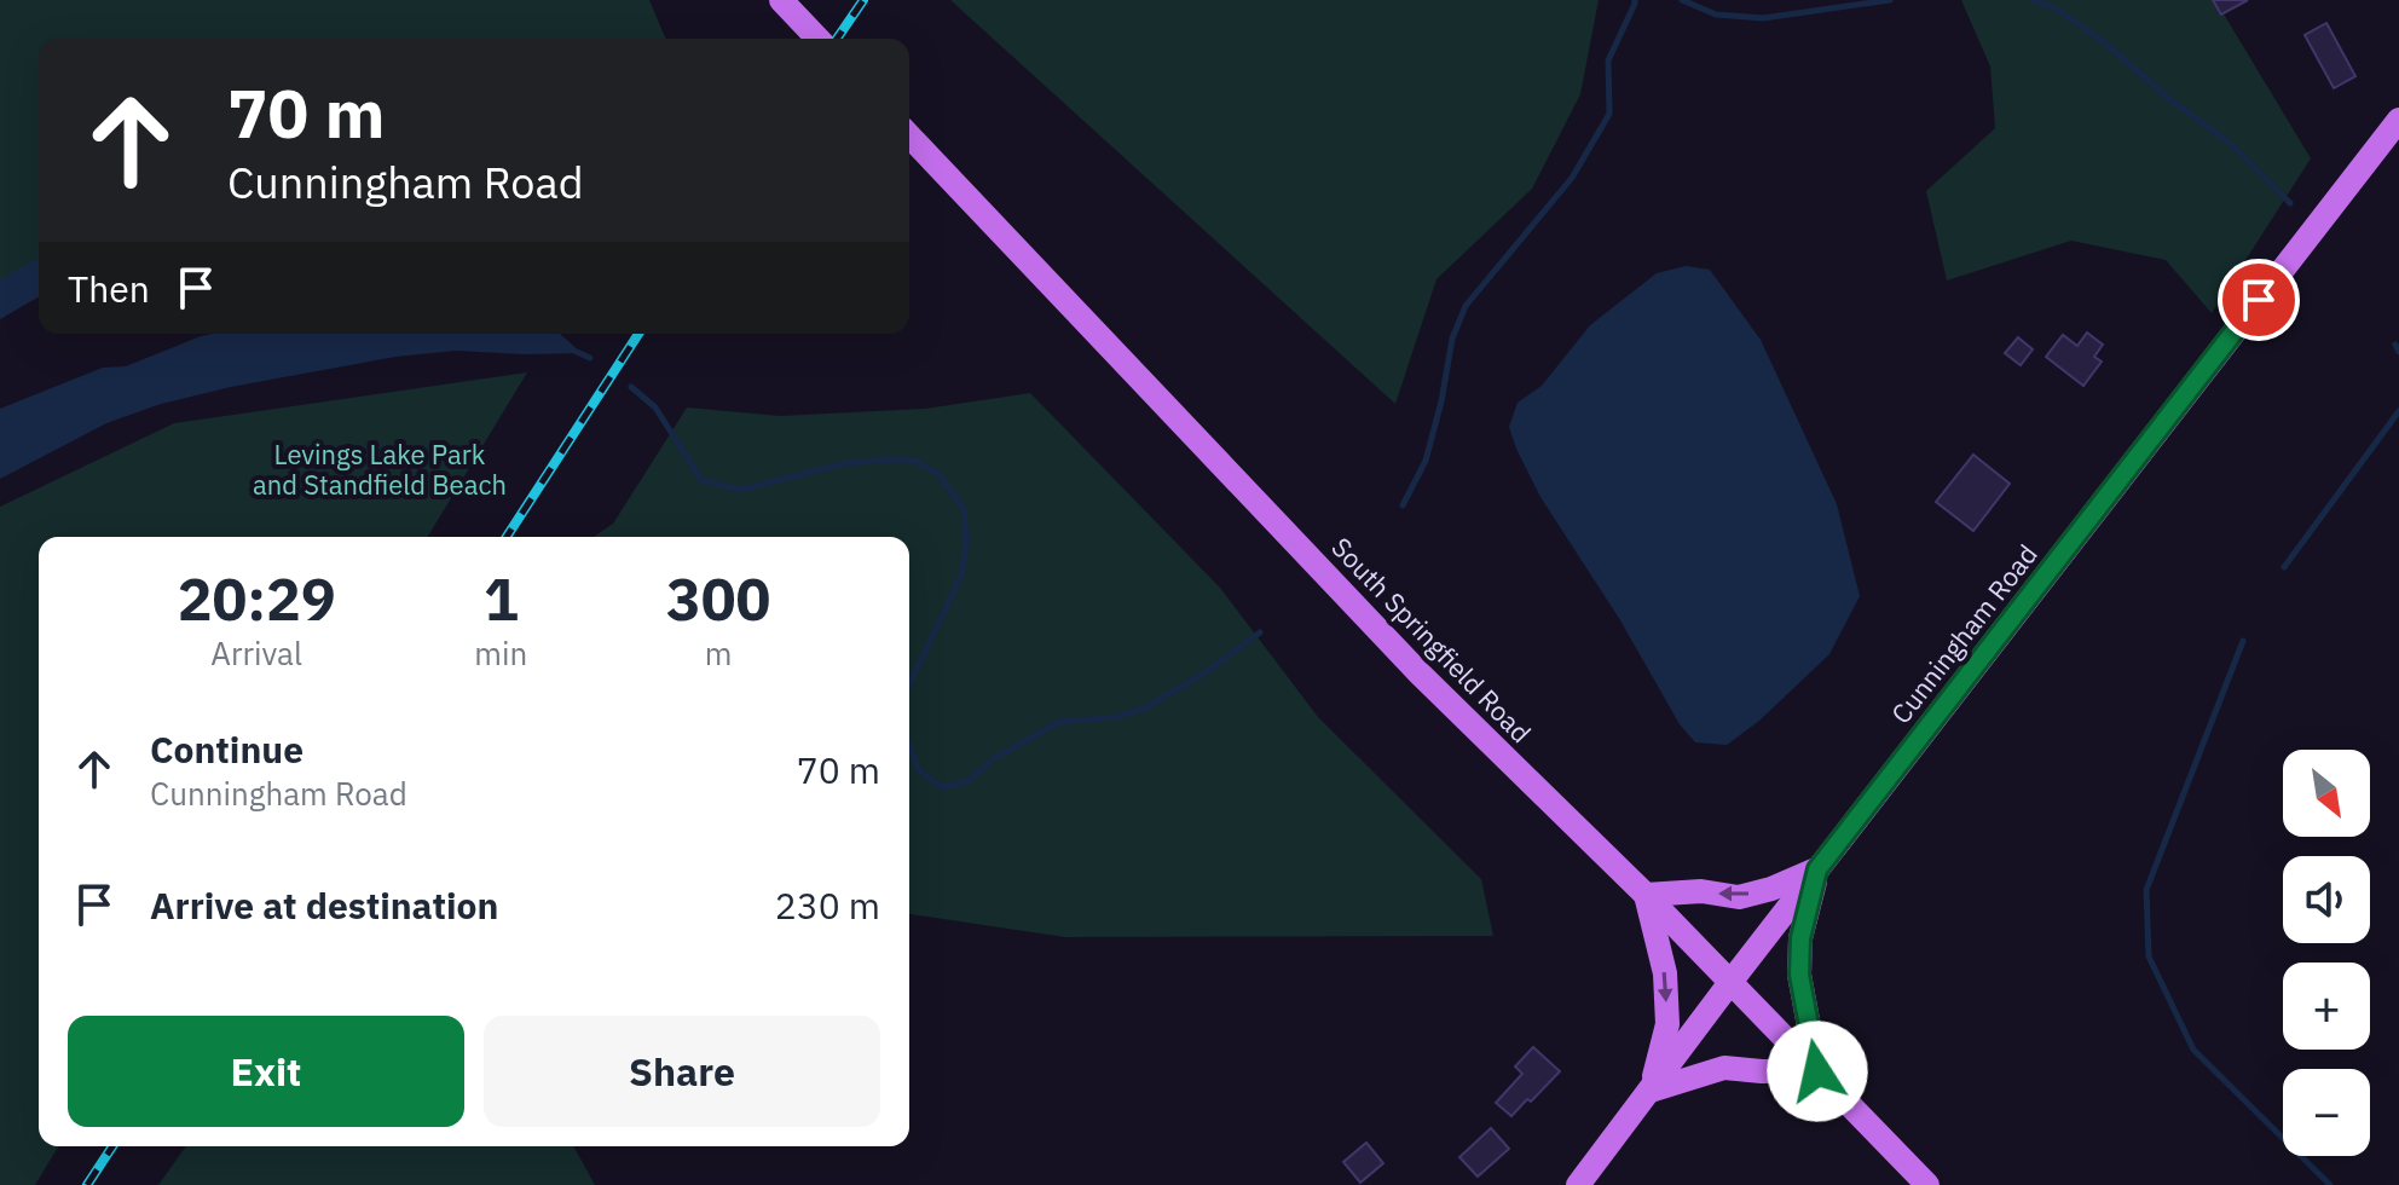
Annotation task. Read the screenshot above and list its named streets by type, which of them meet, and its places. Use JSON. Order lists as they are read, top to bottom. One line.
{"streets":{"main road":["Cunningham Road","South Springfield Road"]},"crossings":[["Cunningham Road","South Springfield Road"]],"parks":["Levings Lake Park and Standfield Beach"],"north":"bottom right","page":{"turn":["70 m","Cunningham Road"],"then":"Then","eta":["20:29","Arrival","1","min","300","m"],"list":[{"name":"Continue","note":"Cunningham Road","value":"70 m"},{"name":"Arrive at destination","value":"230 m"}],"map_buttons":["+","−"],"buttons":["Exit","Share"]}}
